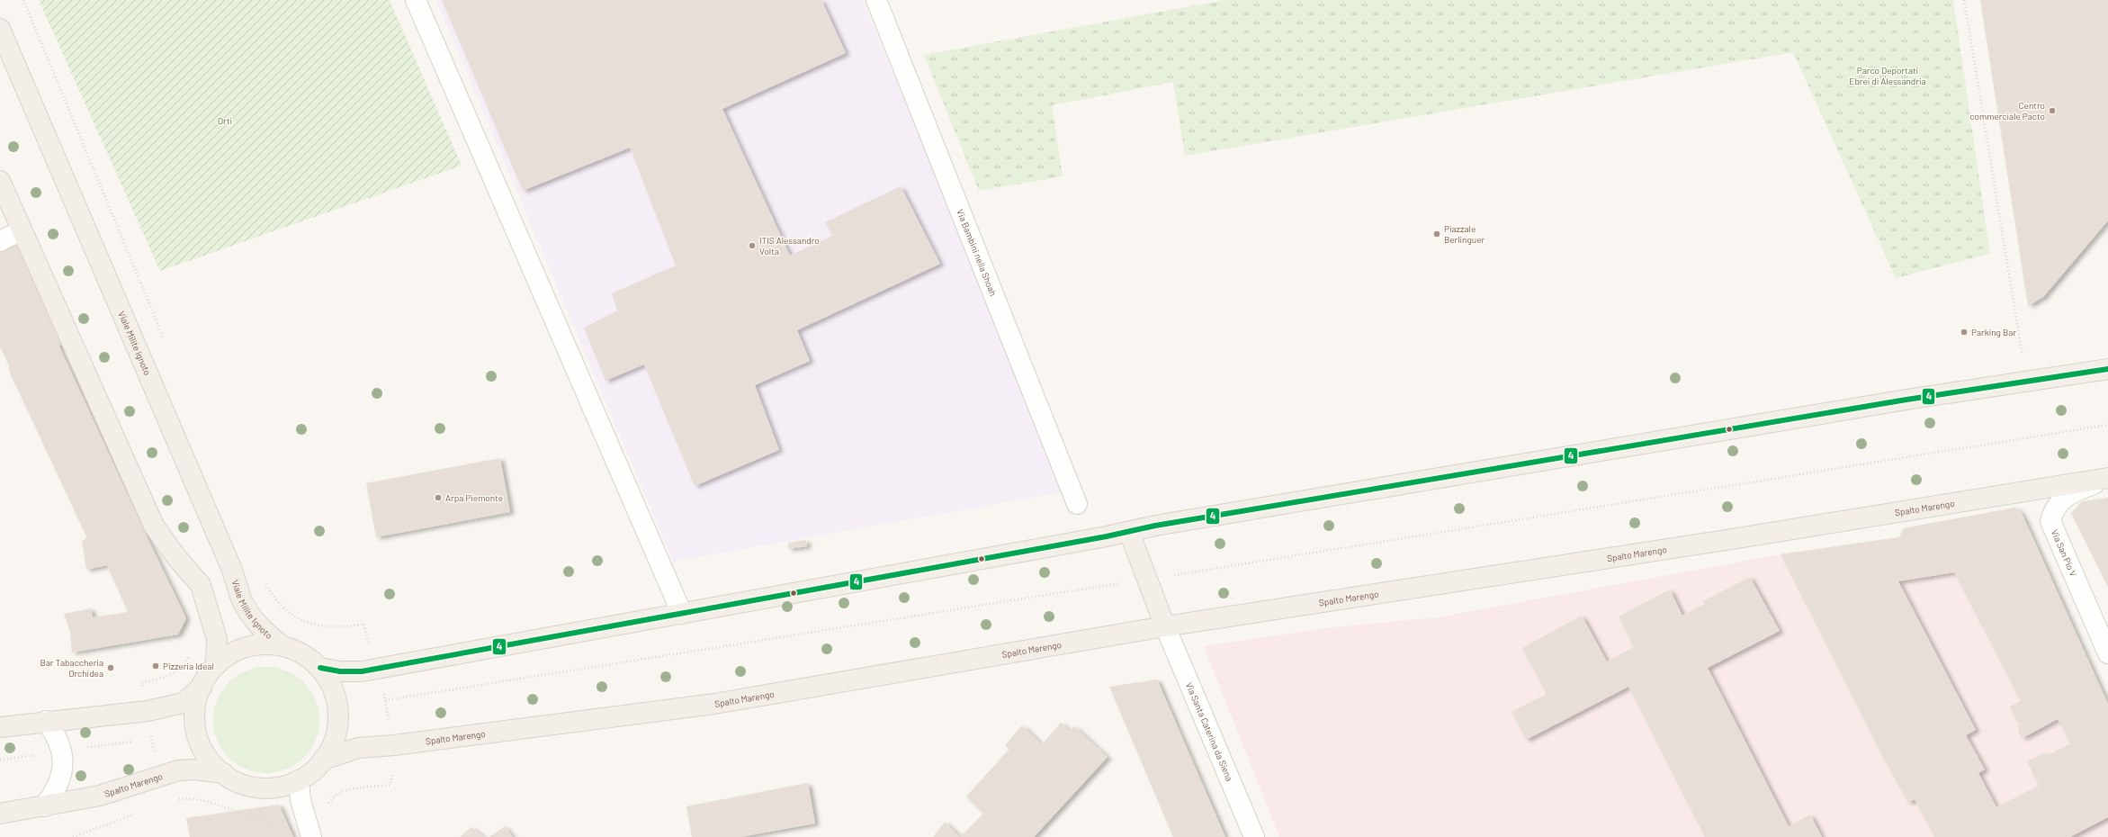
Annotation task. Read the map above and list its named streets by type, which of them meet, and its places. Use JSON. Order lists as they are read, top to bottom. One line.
{"streets":{"main road":["Viale Milite Ignoto","Spalto Marengo"],"street":["Via Bambini nella Shoah","Via San Pio V","Via Santa Caterina da Siena"]},"crossings":[["Spalto Marengo","Via San Pio V"],["Spalto Marengo","Via Santa Caterina da Siena"]],"parks":["Parco Deportati Ebrei di Alessandria","Orti"],"places":["Centro commerciale Pacto","Piazzale Berlinguer","ITIS Alessandro Volta","Parking Bar","Arpa Piemonte","Pizzeria Ideal","Bar Tabaccheria Orchidea"],"lines":["transit line 4"]}
